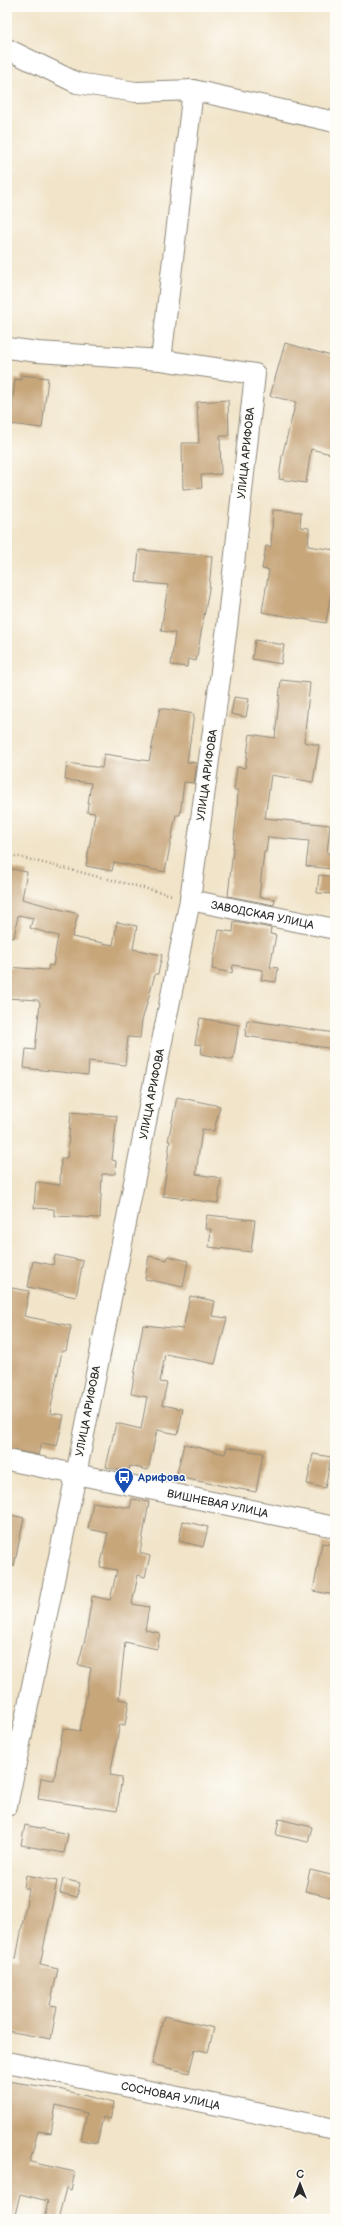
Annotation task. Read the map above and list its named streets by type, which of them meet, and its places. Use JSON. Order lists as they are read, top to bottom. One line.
{"streets":{"street":["УЛИЦА АРИФОВА","ЗАВОДСКАЯ УЛИЦА","ВИШНЕВАЯ УЛИЦА","СОСНОВАЯ УЛИЦА"]},"crossings":[["УЛИЦА АРИФОВА","ЗАВОДСКАЯ УЛИЦА"],["УЛИЦА АРИФОВА","ВИШНЕВАЯ УЛИЦА"]],"places":{"bus stop":["Арифова"]},"north":"top"}
